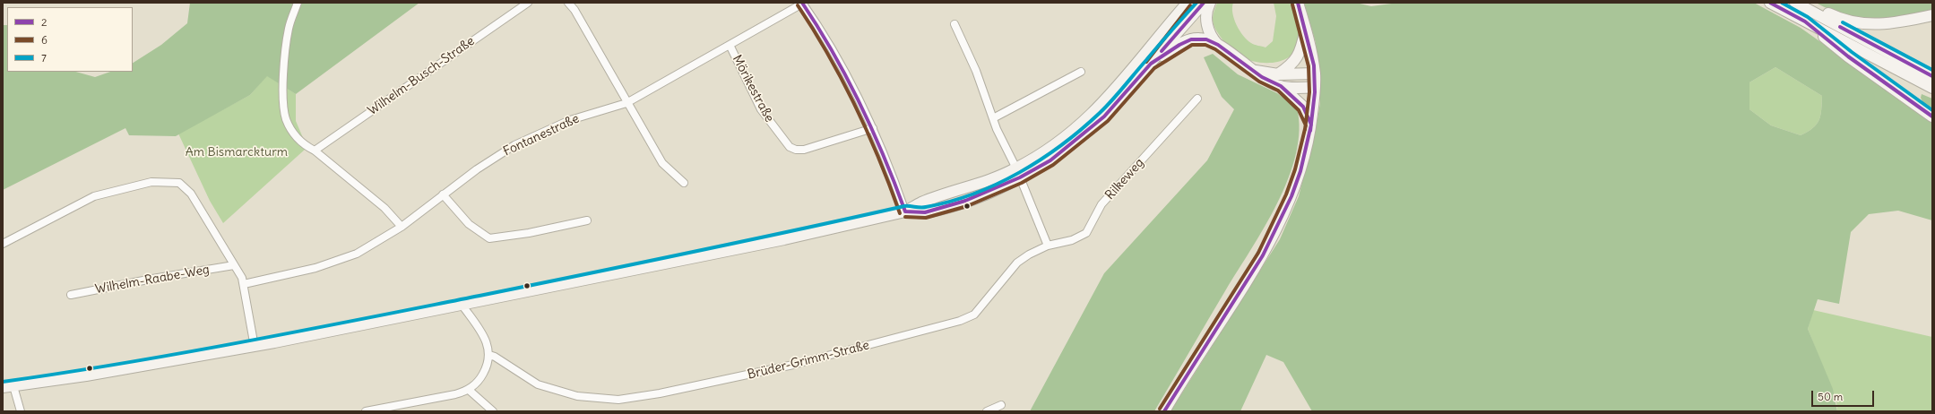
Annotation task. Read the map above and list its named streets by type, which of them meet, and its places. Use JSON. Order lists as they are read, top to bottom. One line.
{"streets":{"street":["Wilhelm-Busch-Straße","Mörikestraße","Fontanestraße","Rilkeweg","Wilhelm-Raabe-Weg","Brüder-Grimm-Straße"]},"crossings":[["Mörikestraße","Fontanestraße"],["Rilkeweg","Brüder-Grimm-Straße"]],"parks":["Am Bismarckturm"],"lines":["transit line 2","transit line 7","transit line 6"],"legend":["2","6","7"],"scale_bar":"50 m"}
